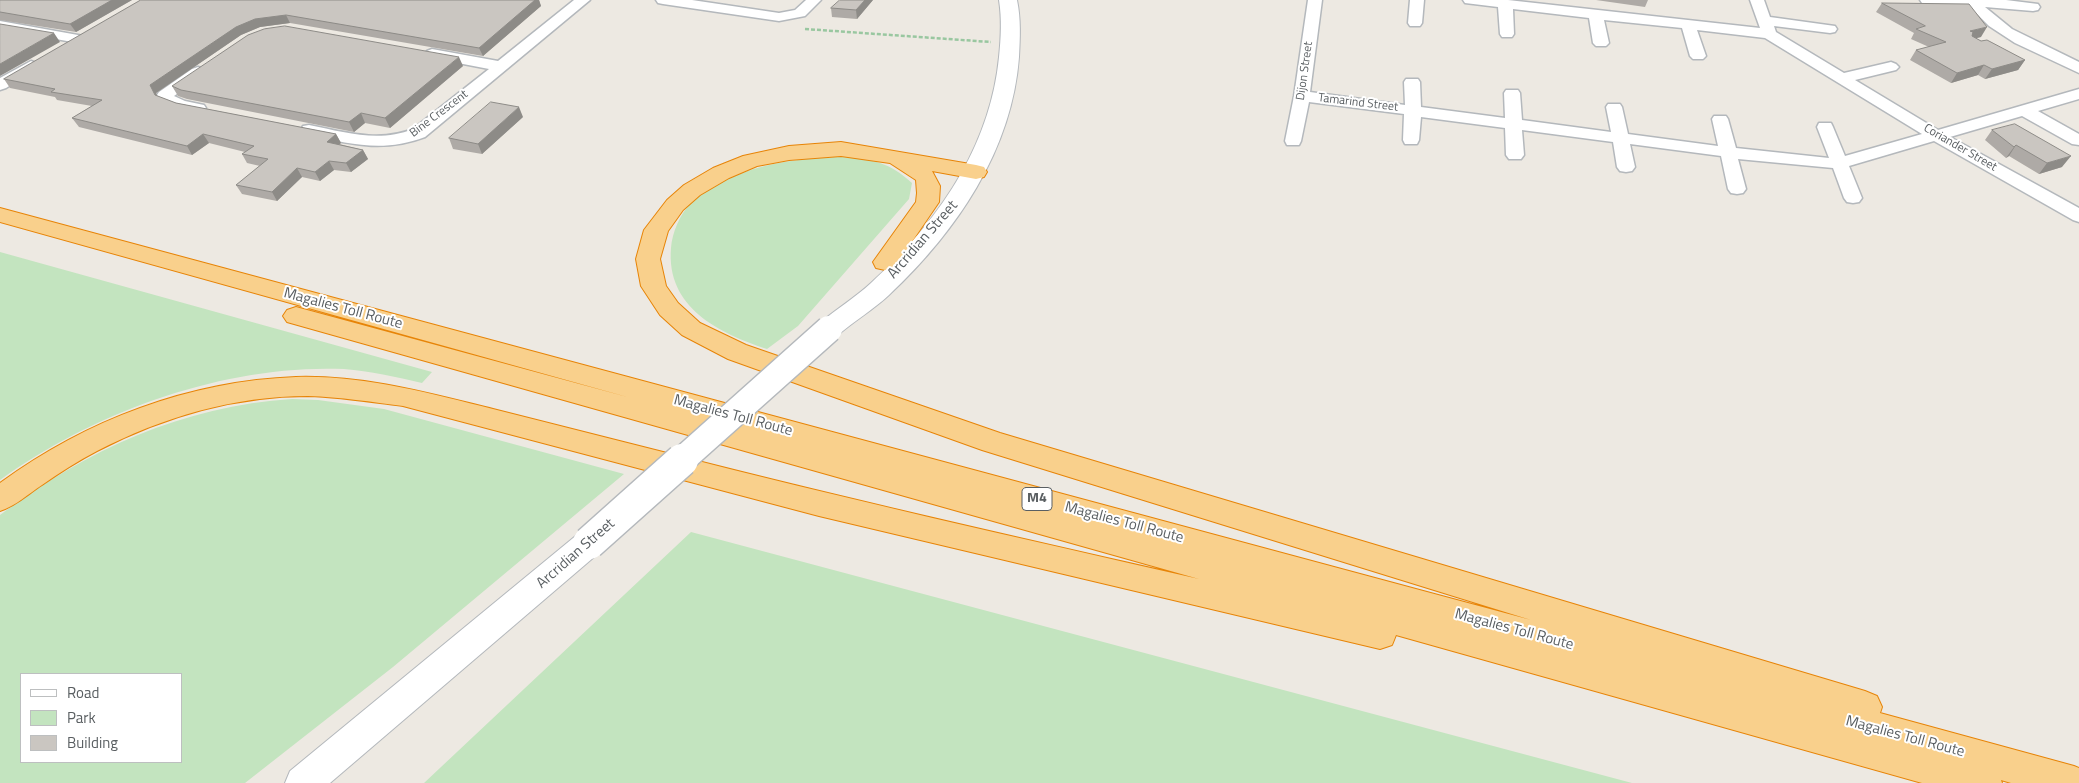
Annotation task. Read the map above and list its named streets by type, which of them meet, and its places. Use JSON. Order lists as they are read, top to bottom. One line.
{"streets":{"highway":["Magalies Toll Route","M4"],"street":["Dijon Street","Tamarind Street","Bine Crescent","Coriander Street","Arcridian Street"]},"crossings":[["Dijon Street","Tamarind Street"],["Tamarind Street","Coriander Street"]],"legend":["Road","Park","Building"]}
